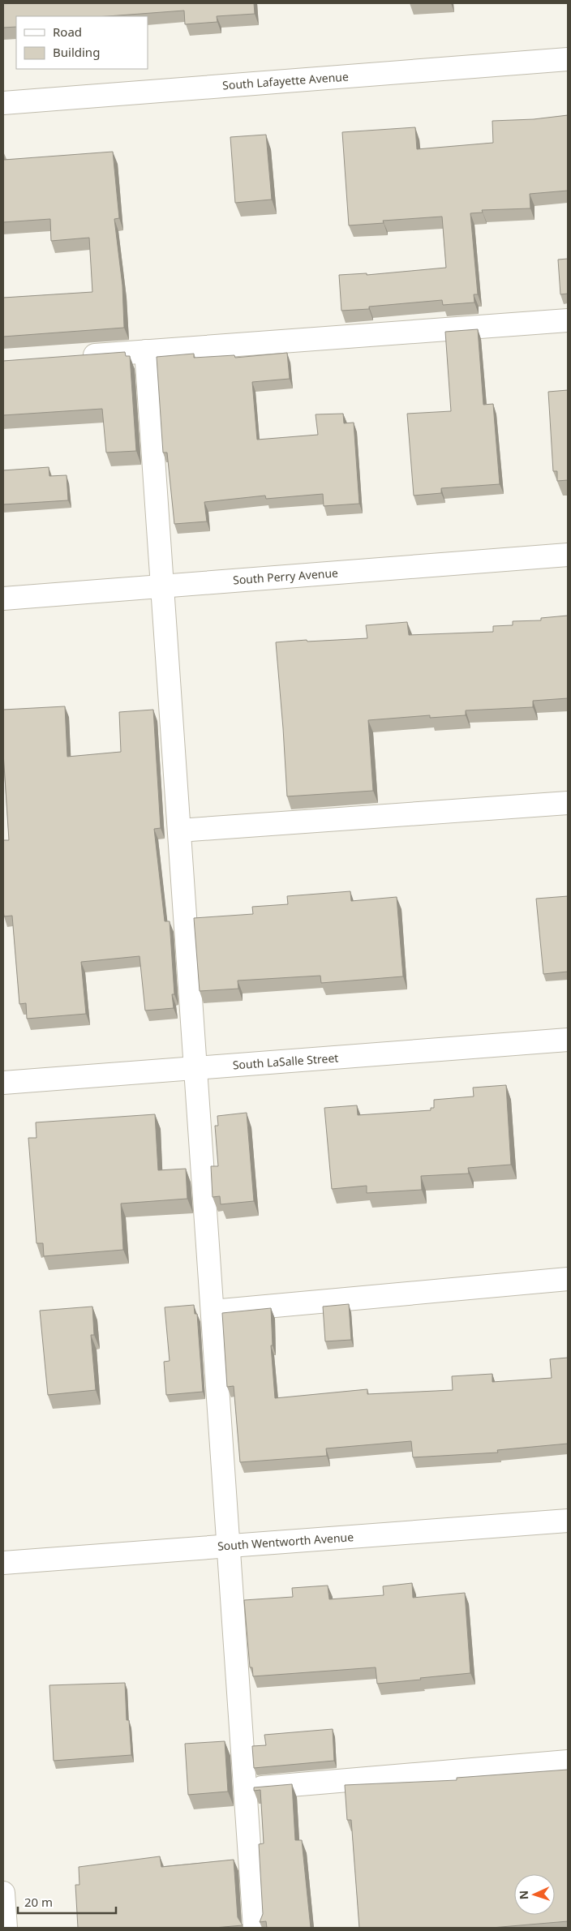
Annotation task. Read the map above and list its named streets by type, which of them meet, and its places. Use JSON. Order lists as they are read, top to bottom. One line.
{"streets":{"street":["South Lafayette Avenue","South Perry Avenue","South LaSalle Street","South Wentworth Avenue"]},"legend":["Road","Building"],"scale_bar":"20 m","north":"left"}
